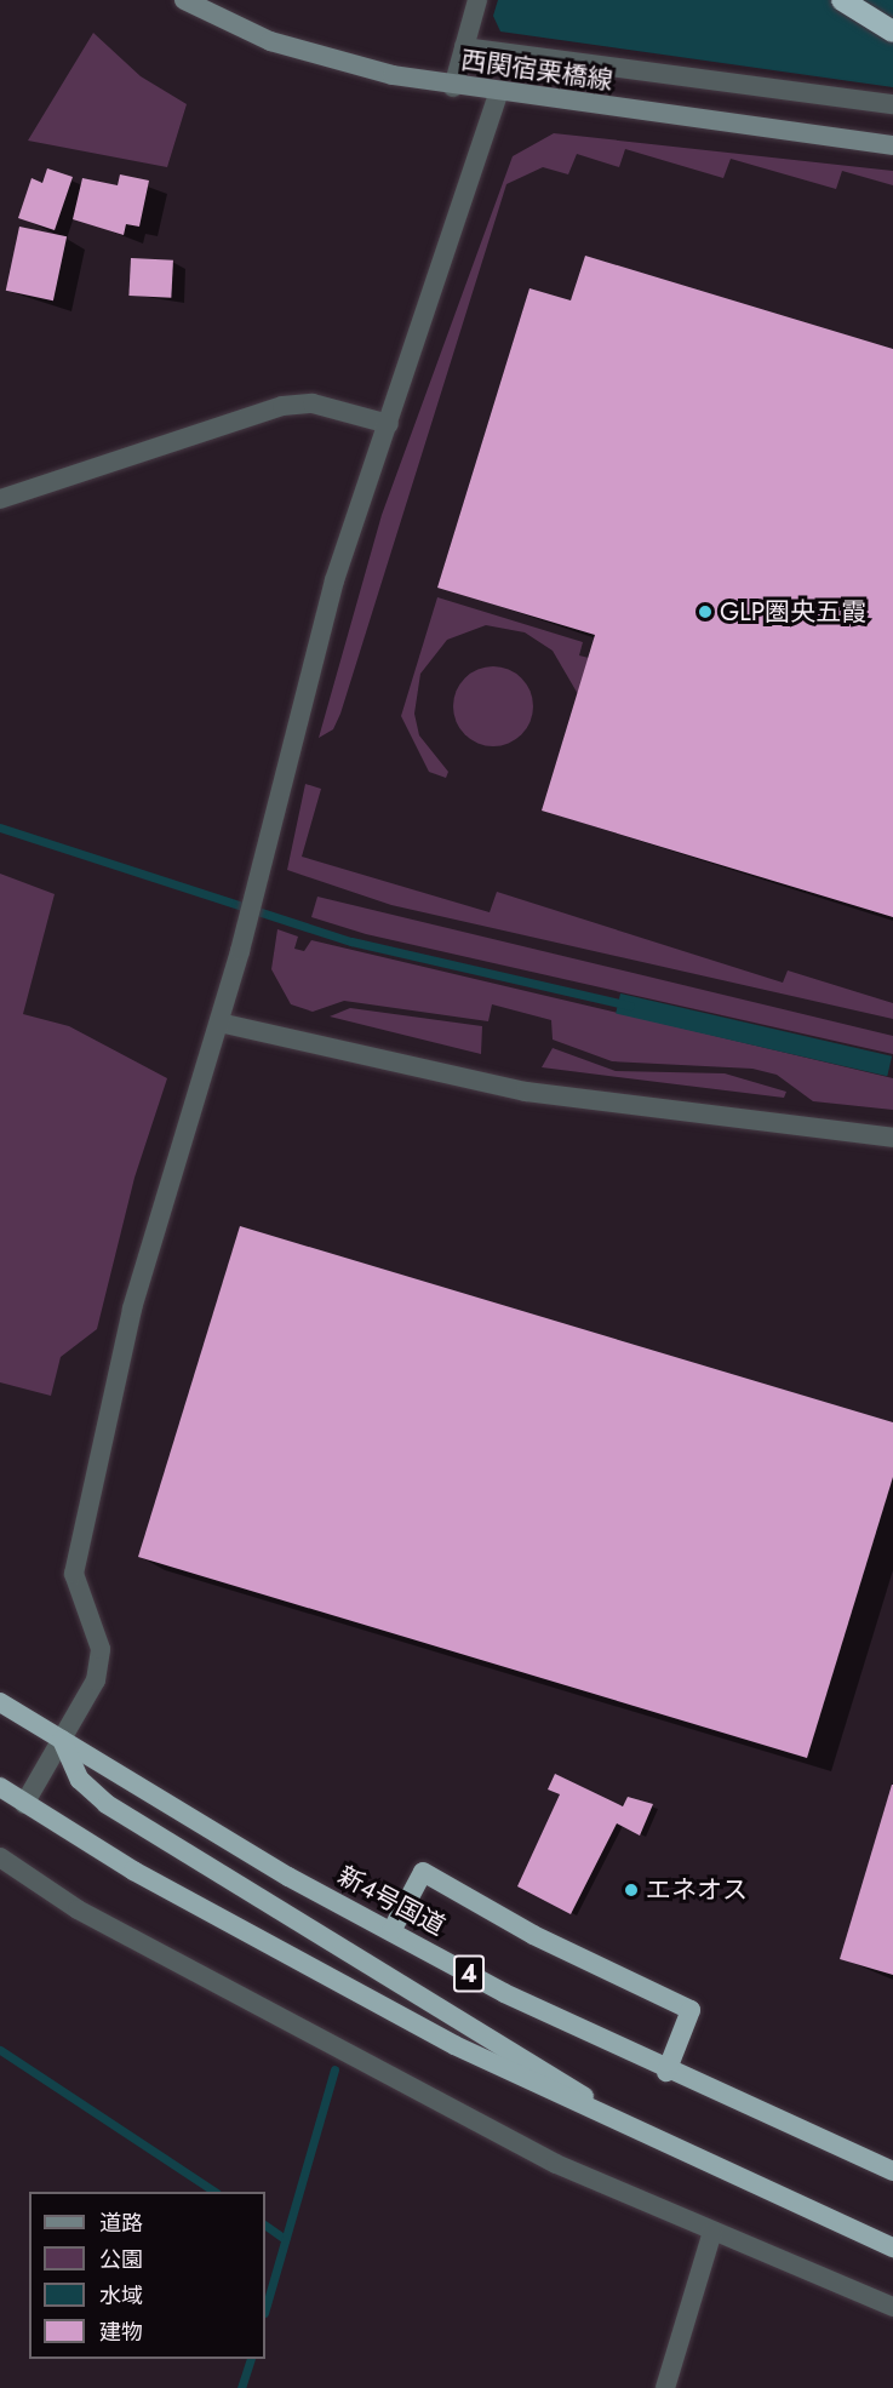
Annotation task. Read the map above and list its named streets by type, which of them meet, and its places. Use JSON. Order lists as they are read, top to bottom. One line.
{"streets":{"highway":["新4号国道","4"],"main road":["西関宿栗橋線"]},"places":["GLP圏央五霞","エネオス"],"legend":["道路","公園","水域","建物"]}
